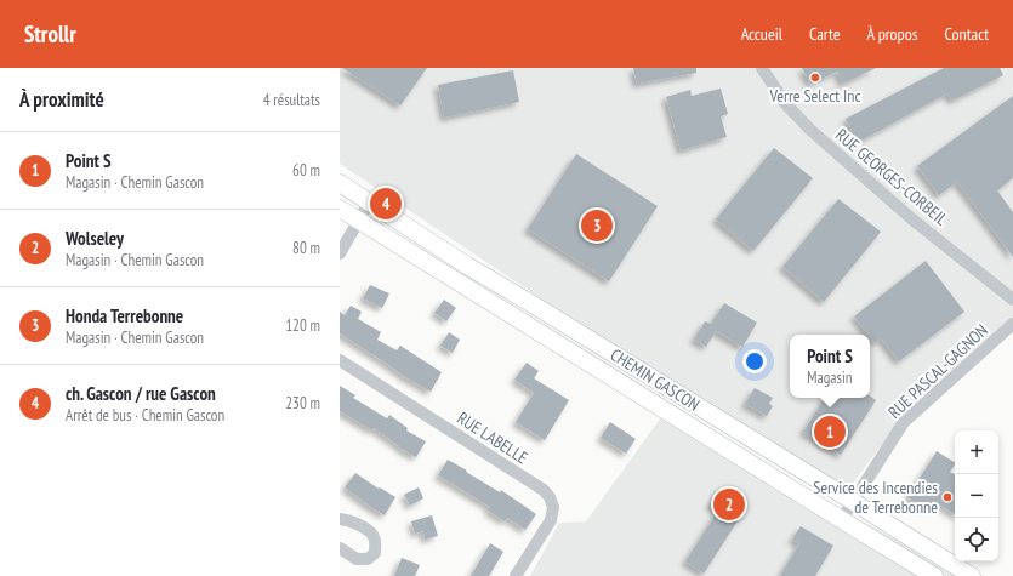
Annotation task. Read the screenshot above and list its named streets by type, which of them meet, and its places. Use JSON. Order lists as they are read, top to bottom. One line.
{"streets":{"main road":["CHEMIN GASCON"],"street":["RUE GEORGES-CORBEIL","RUE PASCAL-GAGNON","RUE LABELLE"]},"crossings":[["RUE PASCAL-GAGNON","CHEMIN GASCON"]],"places":["Verre Select Inc","Service des Incendies de Terrebonne"],"page":{"header":"Strollr","nav":["Accueil","Carte","À propos","Contact"],"heading":["À proximité","4 résultats"],"list":[{"mark":"1","name":"Point S","note":"Magasin · Chemin Gascon","value":"60 m"},{"mark":"2","name":"Wolseley","note":"Magasin · Chemin Gascon","value":"80 m"},{"mark":"3","name":"Honda Terrebonne","note":"Magasin · Chemin Gascon","value":"120 m"},{"mark":"4","name":"ch. Gascon / rue Gascon","note":"Arrêt de bus · Chemin Gascon","value":"230 m"}],"pins":["4","3","1","2"],"popup":["Point S","Magasin"],"map_buttons":["+","−"]}}
